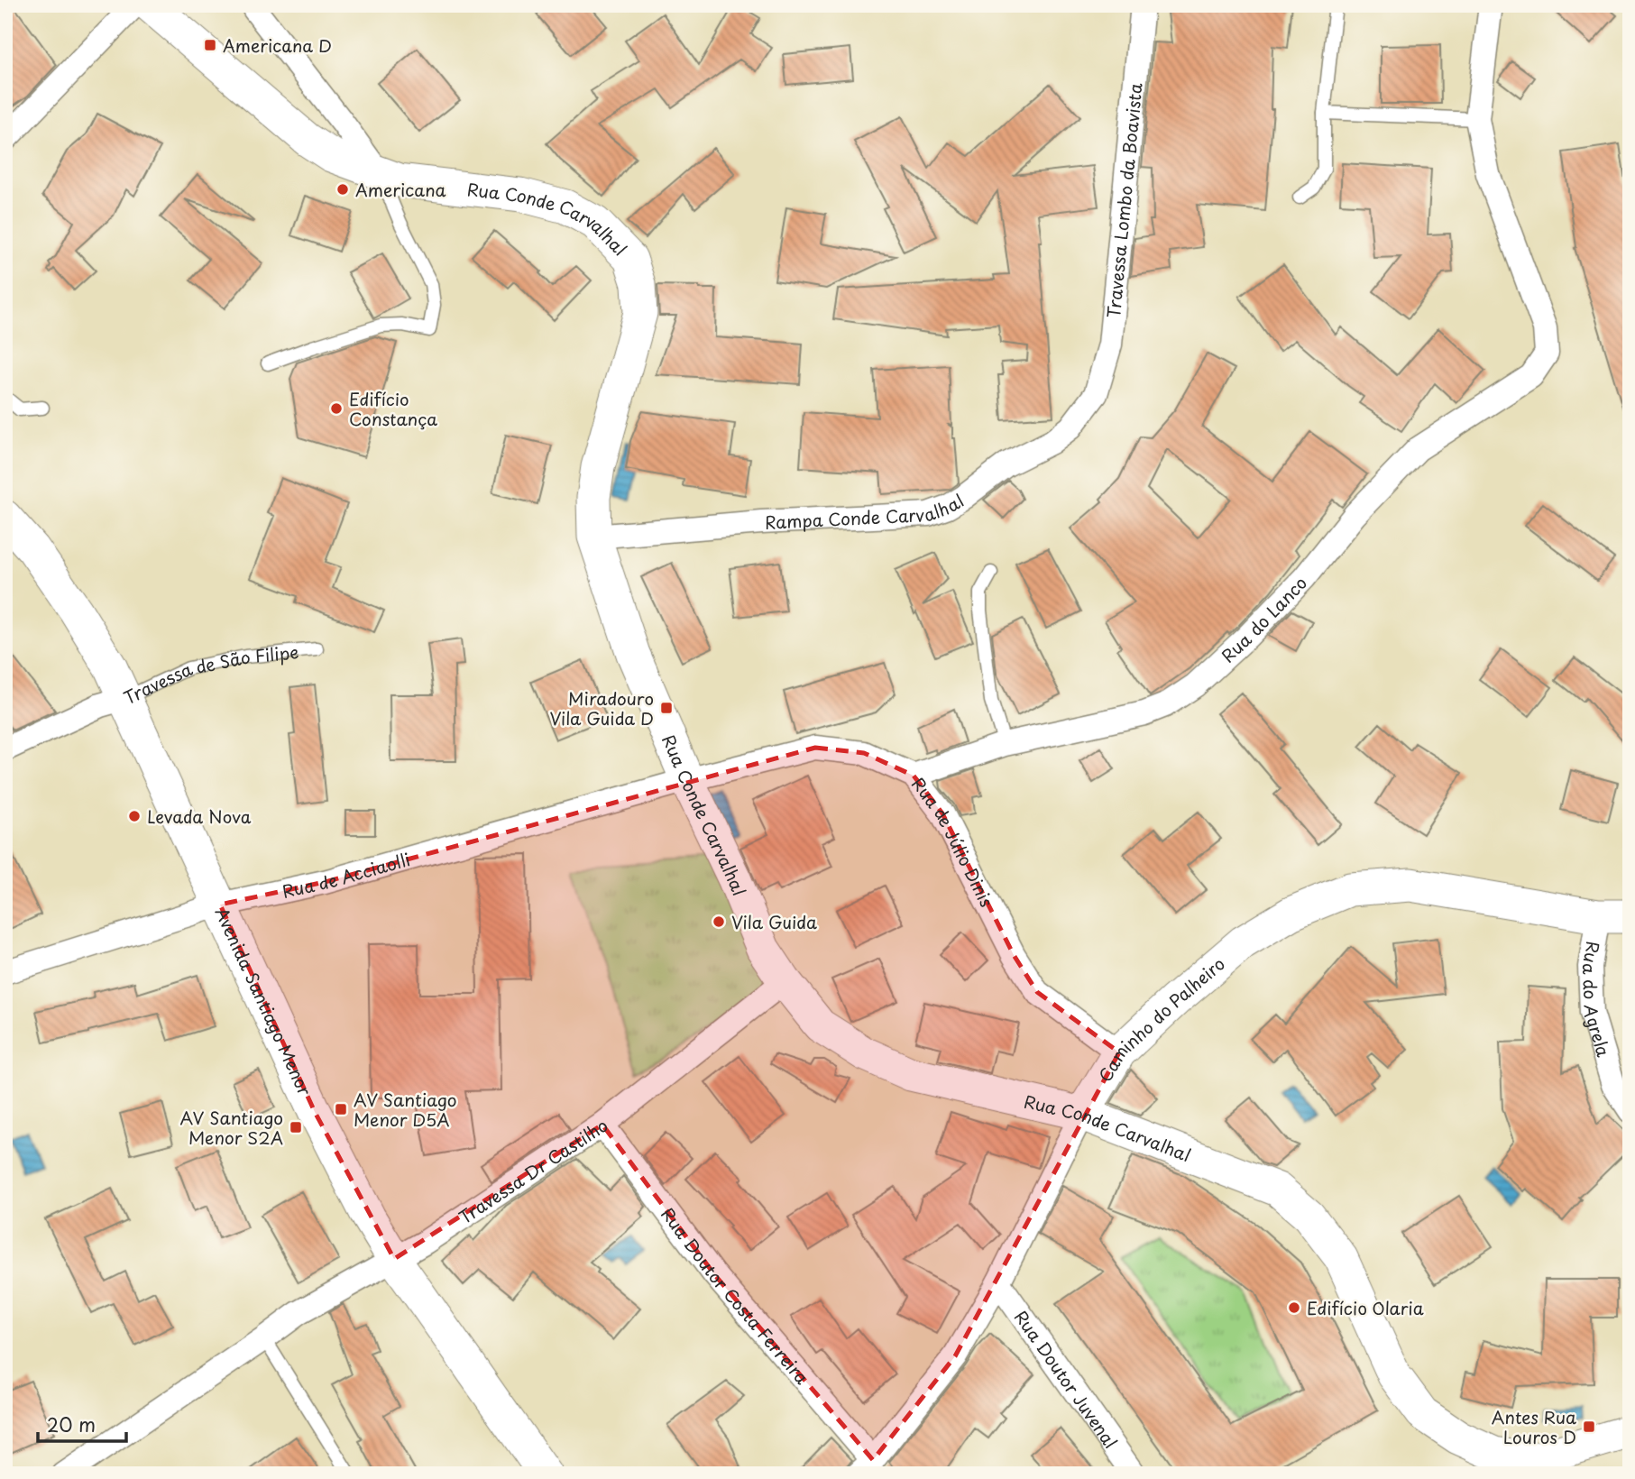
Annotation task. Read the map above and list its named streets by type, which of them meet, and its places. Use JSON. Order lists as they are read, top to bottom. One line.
{"streets":{"street":["Travessa Lombo da Boavista","Rua Conde Carvalhal","Rampa Conde Carvalhal","Rua do Lanco","Travessa de São Filipe","Rua de Júlio Dinis","Rua de Acciaolli","Rua do Agrela","Avenida Santiago Menor","Caminho do Palheiro","Travessa Dr Castilho","Rua Doutor Costa Ferreira","Rua Doutor Juvenal"]},"crossings":[["Travessa Lombo da Boavista","Rampa Conde Carvalhal"],["Rua Conde Carvalhal","Rampa Conde Carvalhal"],["Rua Conde Carvalhal","Rua de Júlio Dinis"],["Rua Conde Carvalhal","Rua de Acciaolli"],["Rua Conde Carvalhal","Caminho do Palheiro"],["Rua Conde Carvalhal","Travessa Dr Castilho"],["Rua do Lanco","Rua de Júlio Dinis"],["Travessa de São Filipe","Avenida Santiago Menor"],["Rua de Júlio Dinis","Rua de Acciaolli"],["Rua de Júlio Dinis","Caminho do Palheiro"],["Rua de Acciaolli","Avenida Santiago Menor"],["Rua do Agrela","Caminho do Palheiro"],["Avenida Santiago Menor","Travessa Dr Castilho"],["Caminho do Palheiro","Rua Doutor Costa Ferreira"],["Caminho do Palheiro","Rua Doutor Juvenal"],["Travessa Dr Castilho","Rua Doutor Costa Ferreira"]],"places":{"transit":["Americana D","Miradouro Vila Guida D","AV Santiago Menor D5A","AV Santiago Menor S2A","Antes Rua Louros D"],"other":["Americana","Edifício Constança","Levada Nova","Vila Guida","Edifício Olaria"]},"scale_bar":"20 m"}
